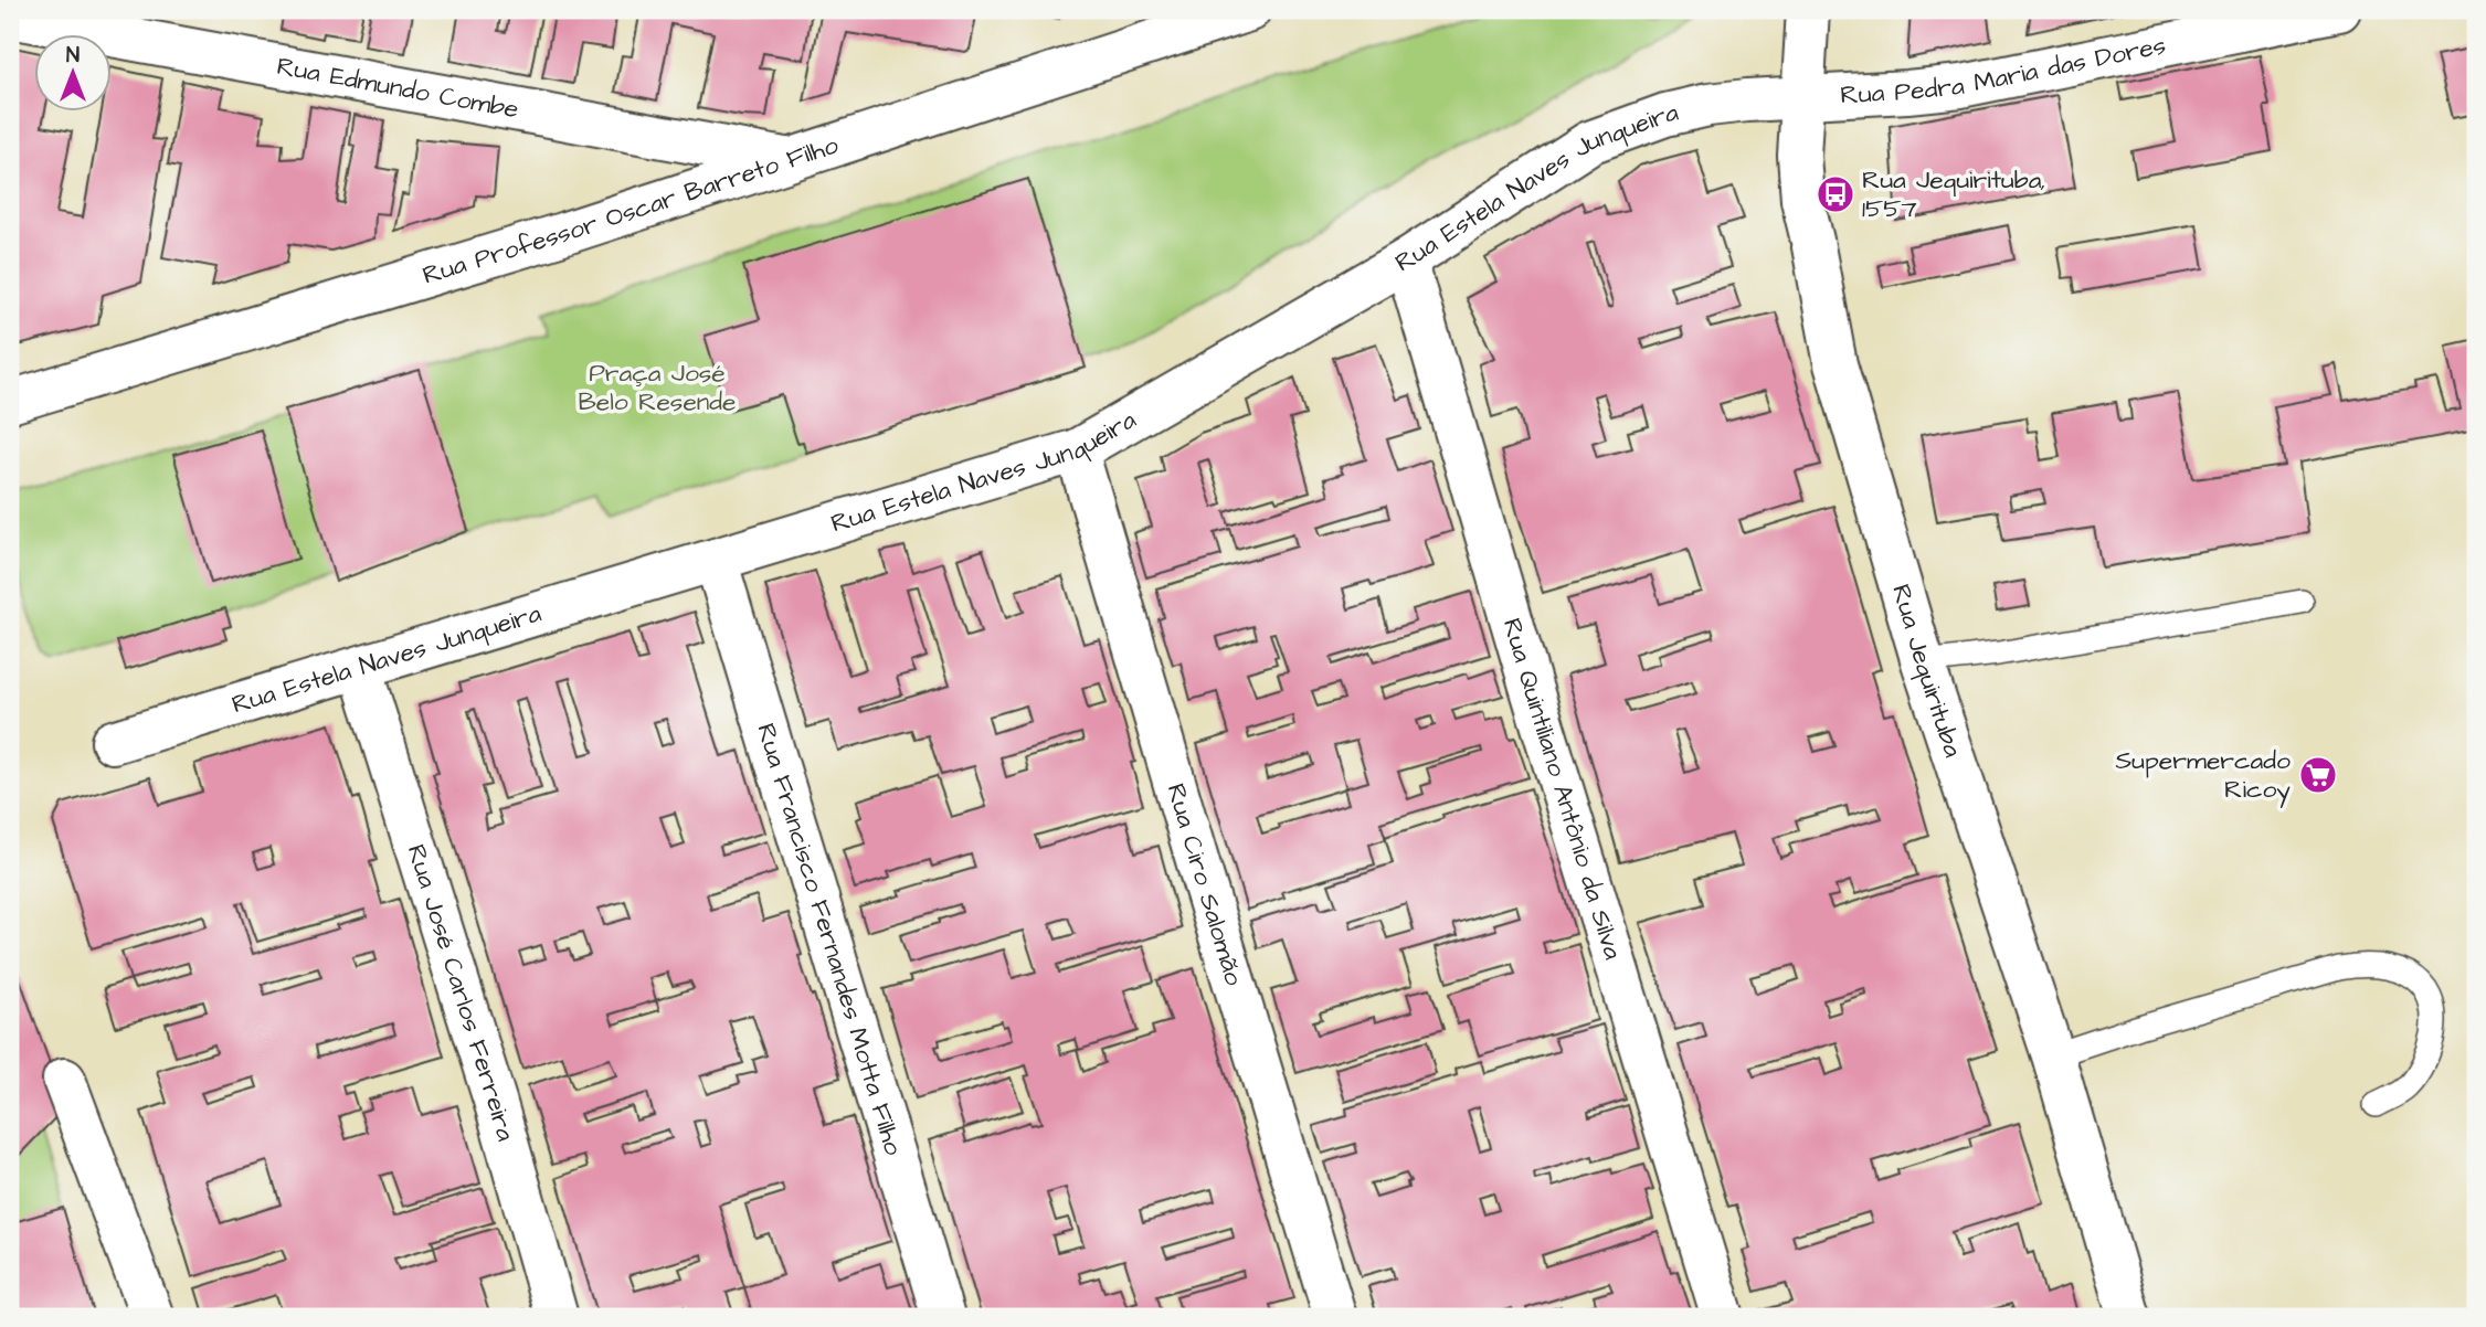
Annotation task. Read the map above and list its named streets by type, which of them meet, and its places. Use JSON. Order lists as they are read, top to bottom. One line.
{"streets":{"street":["Rua Pedra Maria das Dores","Rua Edmundo Combe","Rua Estela Naves Junqueira","Rua Professor Oscar Barreto Filho","Rua Jequirituba","Rua Quintiliano Antônio da Silva","Rua Ciro Salomão","Rua Francisco Fernandes Motta Filho","Rua José Carlos Ferreira"]},"crossings":[["Rua Pedra Maria das Dores","Rua Estela Naves Junqueira"],["Rua Pedra Maria das Dores","Rua Jequirituba"],["Rua Edmundo Combe","Rua Professor Oscar Barreto Filho"],["Rua Estela Naves Junqueira","Rua Jequirituba"],["Rua Estela Naves Junqueira","Rua Quintiliano Antônio da Silva"],["Rua Estela Naves Junqueira","Rua Ciro Salomão"],["Rua Estela Naves Junqueira","Rua Francisco Fernandes Motta Filho"],["Rua Estela Naves Junqueira","Rua José Carlos Ferreira"]],"parks":["Praça José Belo Resende"],"places":{"bus stop":["Rua Jequirituba, 1557"],"supermarket":["Supermercado Ricoy"]},"north":"top"}
